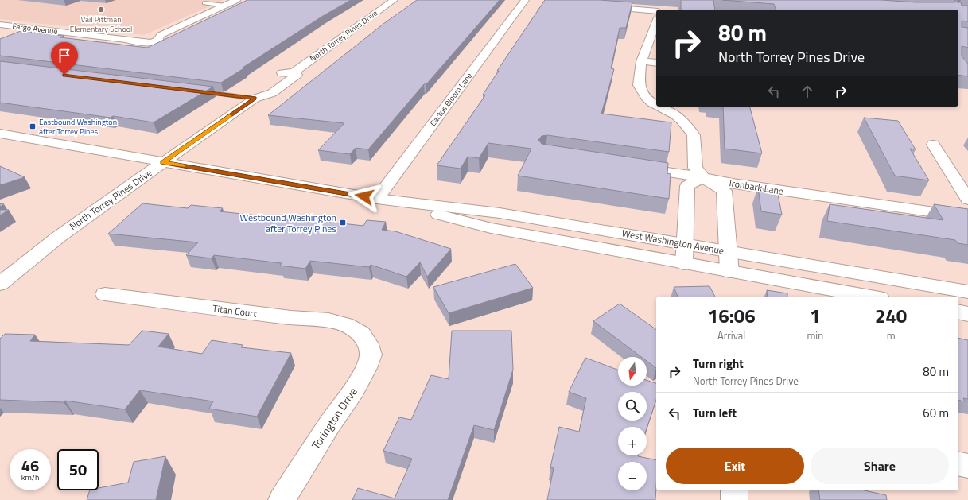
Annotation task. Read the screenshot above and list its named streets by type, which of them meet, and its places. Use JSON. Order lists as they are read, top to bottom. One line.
{"streets":{"street":["Fargo Avenue","North Torrey Pines Drive","Cactus Bloom Lane","Ironbark Lane","West Washington Avenue","Titan Court","Torington Drive"]},"crossings":[["North Torrey Pines Drive","West Washington Avenue"],["Cactus Bloom Lane","West Washington Avenue"],["Titan Court","Torington Drive"]],"places":{"other":["Vail Pittman Elementary School"],"transit":["Eastbound Washington after Torrey Pines","Westbound Washington after Torrey Pines"]},"north":"bottom","page":{"turn":["80 m","North Torrey Pines Drive"],"eta":["16:06","Arrival","1","min","240","m"],"list":[{"name":"Turn right","note":"North Torrey Pines Drive","value":"80 m"},{"name":"Turn left","value":"60 m"}],"map_buttons":["+","−"],"buttons":["Exit","Share"],"speed":"46 km/h","limit":"50"}}
